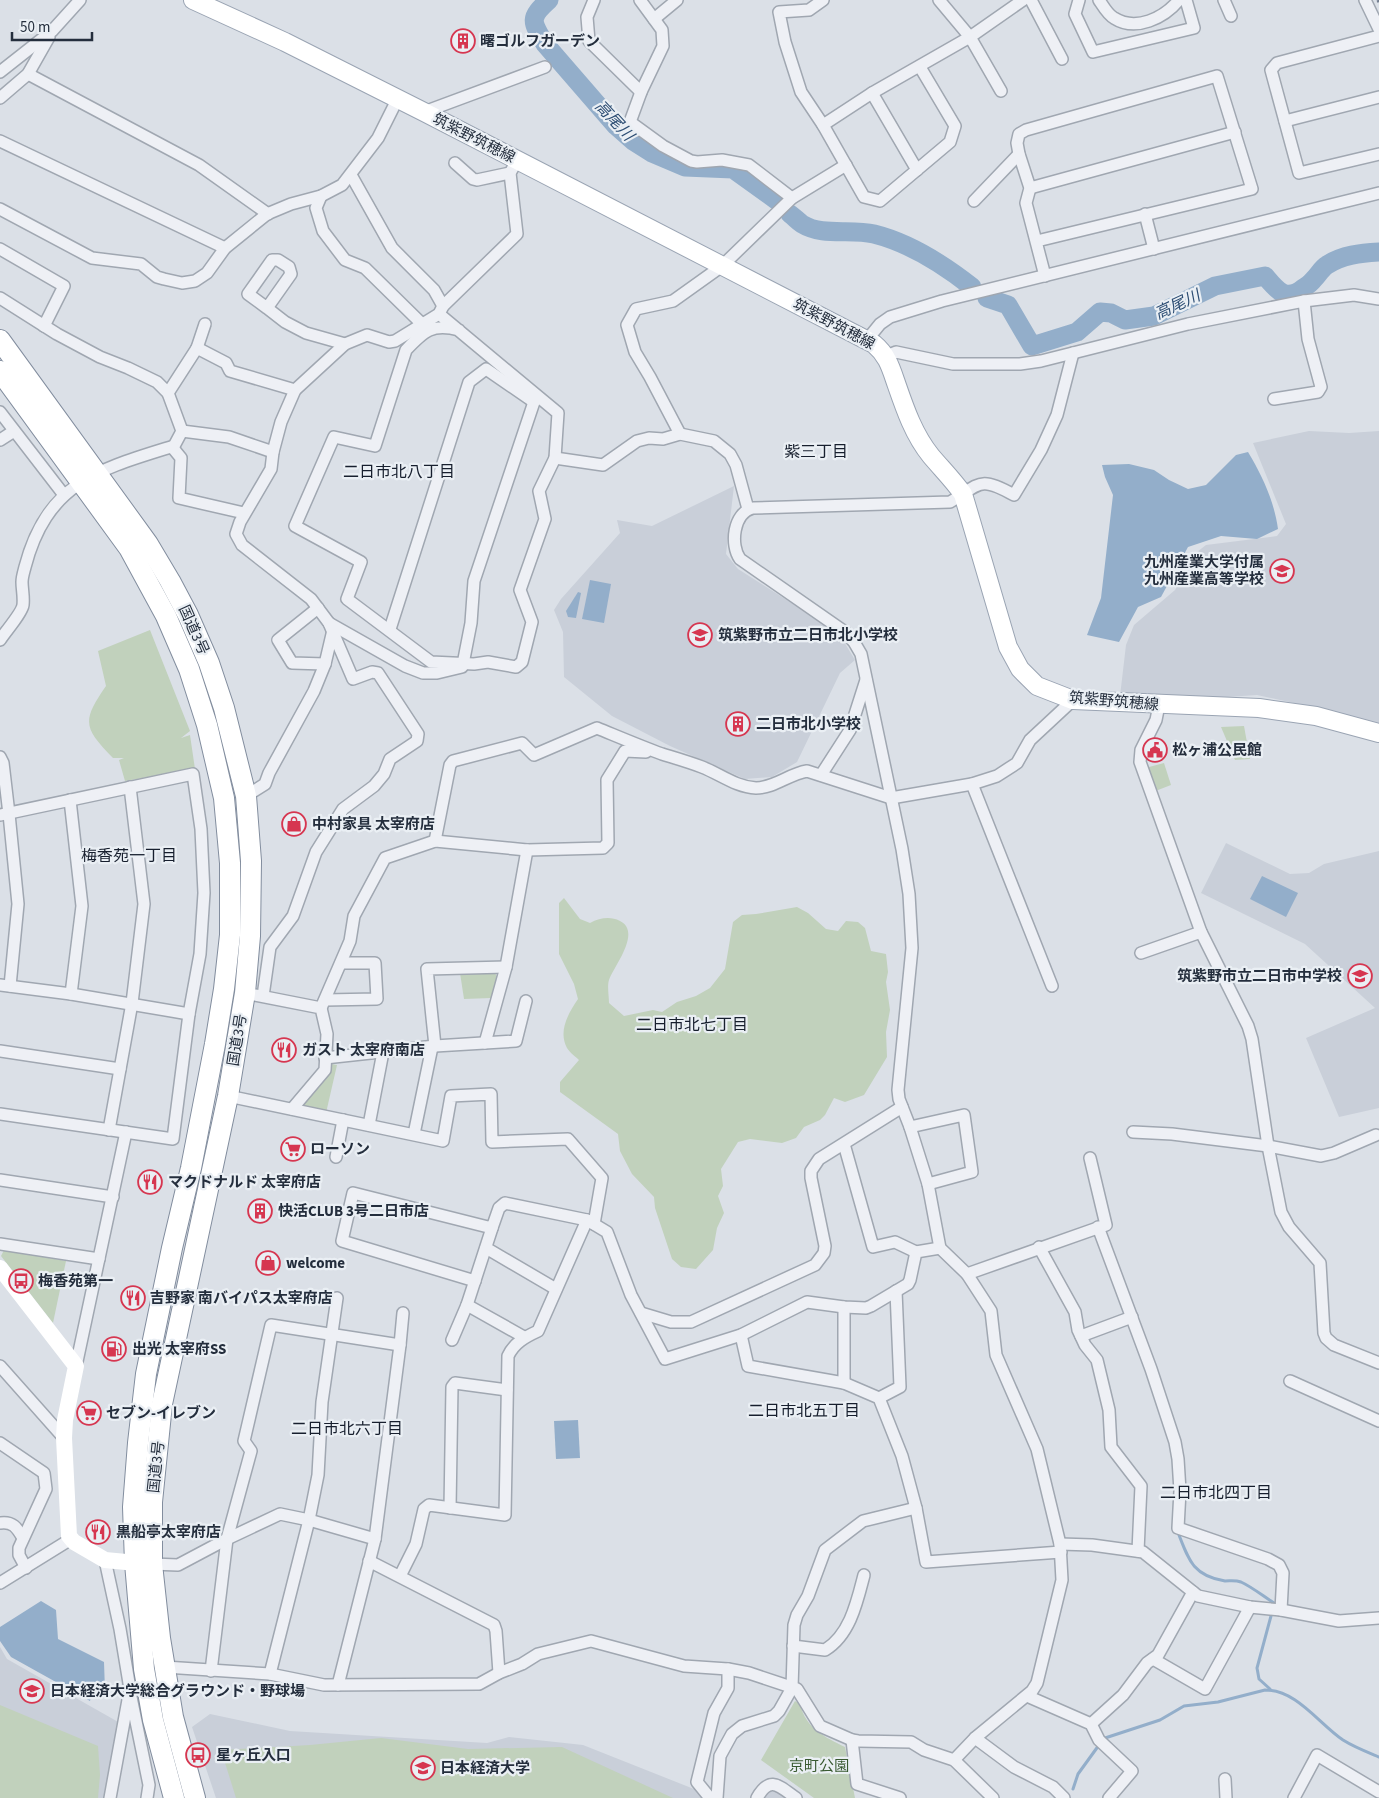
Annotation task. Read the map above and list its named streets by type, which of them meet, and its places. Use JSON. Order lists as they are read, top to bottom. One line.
{"streets":{"highway":["国道3号"],"main road":["筑紫野筑穂線"]},"districts":["紫三丁目","二日市北八丁目","梅香苑一丁目","二日市北七丁目","二日市北五丁目","二日市北六丁目","二日市北四丁目"],"water":["高尾川"],"parks":["京町公園"],"places":{"building":["曙ゴルフガーデン","二日市北小学校","快活CLUB 3号二日市店"],"school or university":["九州産業大学付属 九州産業高等学校","筑紫野市立二日市北小学校","筑紫野市立二日市中学校","日本経済大学総合グラウンド・野球場","日本経済大学"],"public building":["松ヶ浦公民館"],"shop":["中村家具 太宰府店","welcome"],"restaurant":["ガスト 太宰府南店","マクドナルド 太宰府店","吉野家 南バイパス太宰府店","黒船亭太宰府店"],"supermarket":["ローソン","セブン-イレブン"],"bus stop":["梅香苑第一","星ヶ丘入口"],"fuel station":["出光 太宰府SS"]},"scale_bar":"50 m"}
